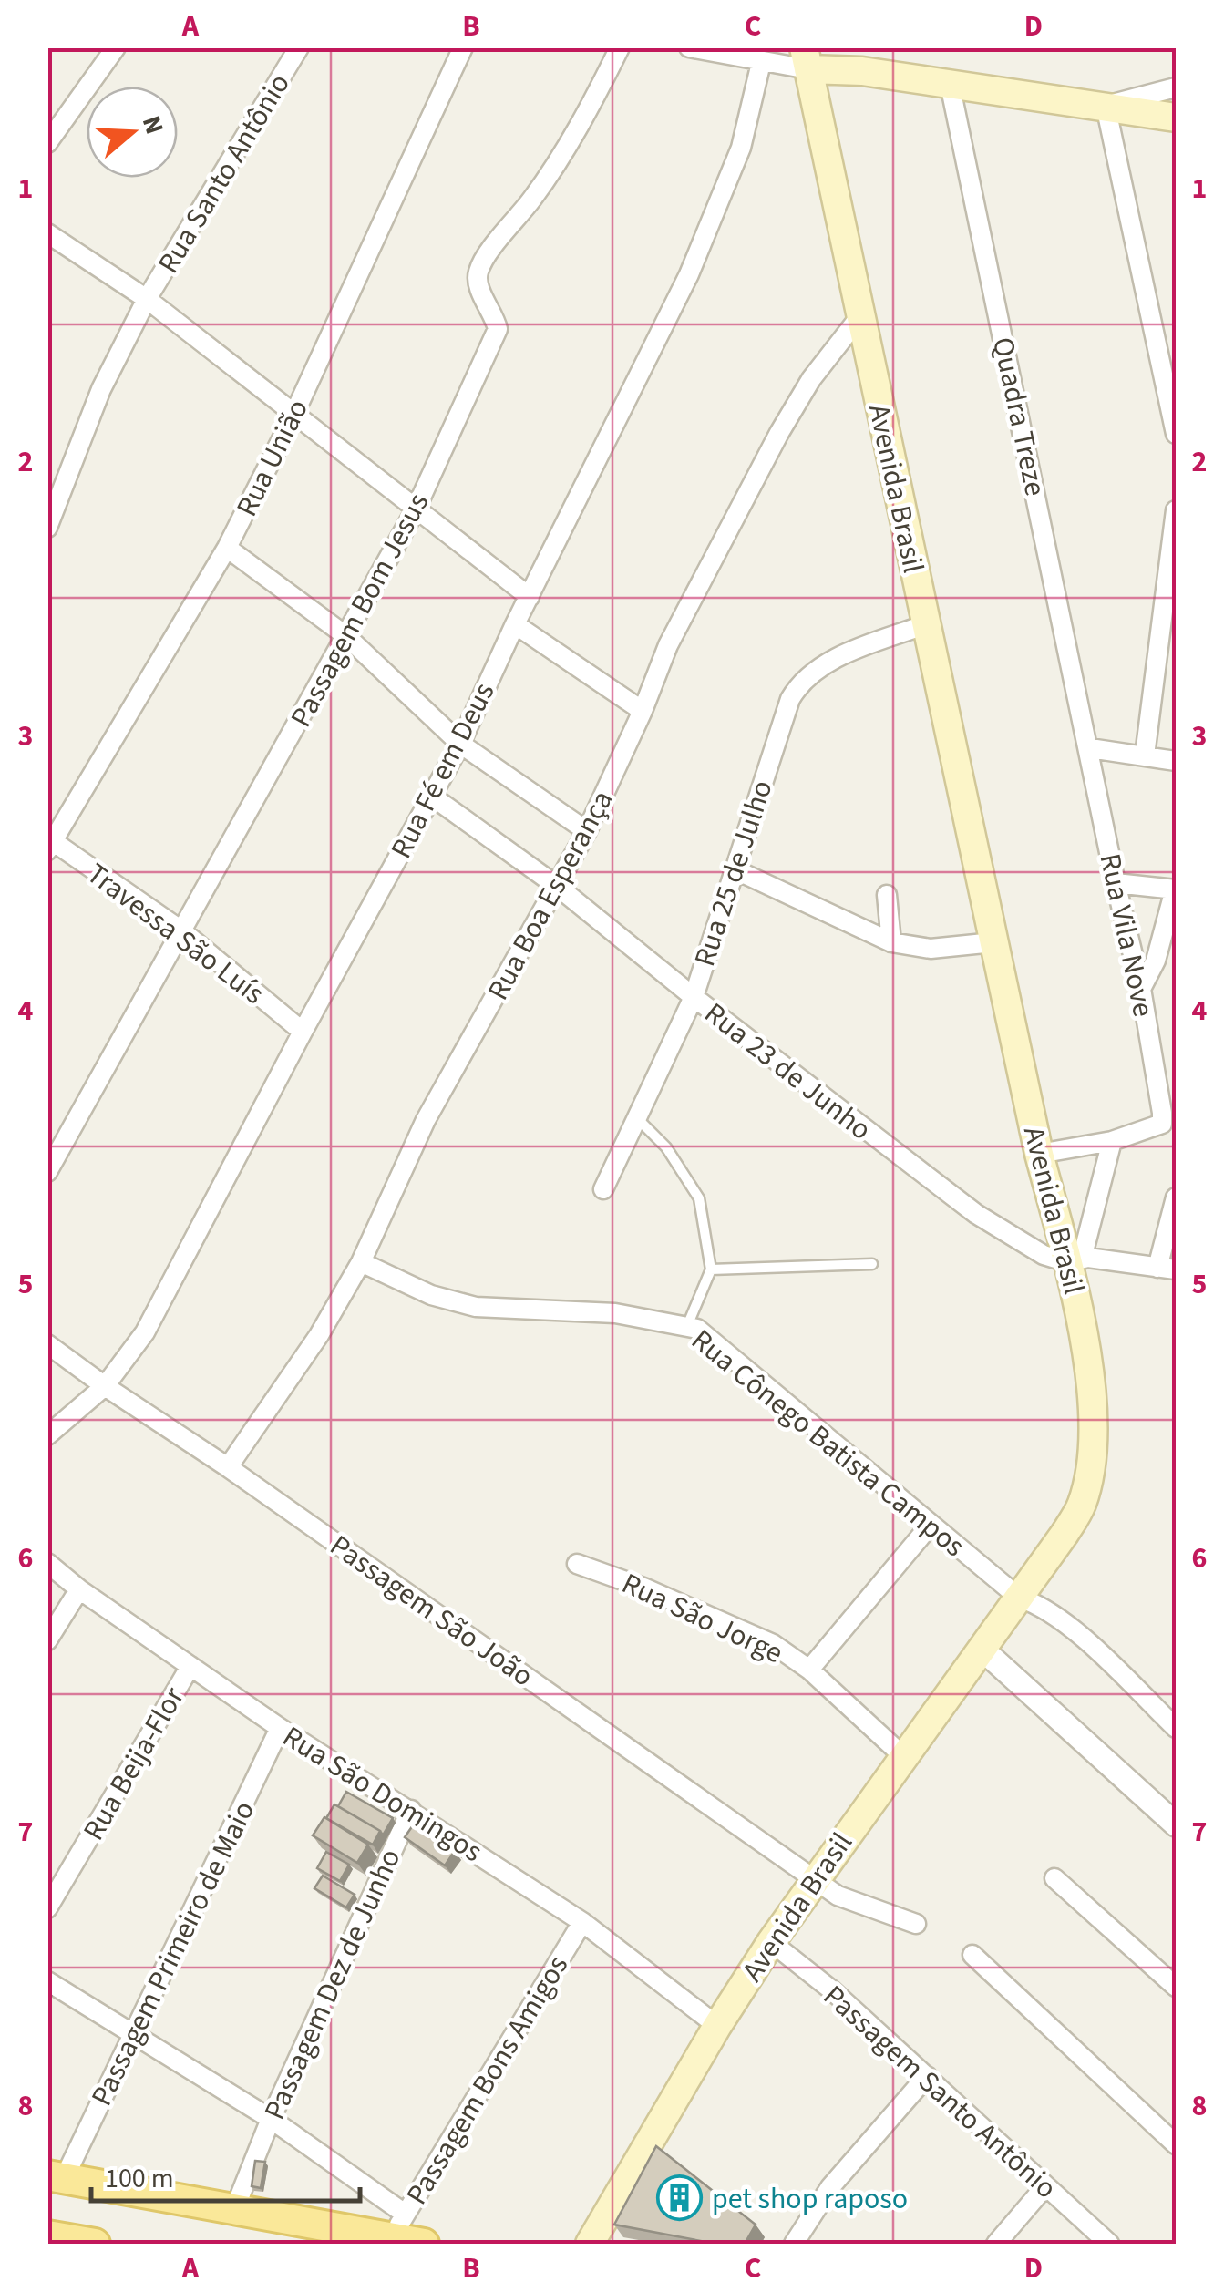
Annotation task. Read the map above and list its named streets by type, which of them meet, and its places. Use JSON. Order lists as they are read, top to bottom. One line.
{"streets":{"main road":["Avenida Brasil"],"street":["Rua Santo Antônio","Quadra Treze","Rua União","Passagem Bom Jesus","Rua Fé em Deus","Rua 25 de Julho","Rua Boa Esperança","Travessa São Luís","Rua Vila Nove","Rua 23 de Junho","Rua Cônego Batista Campos","Passagem São João","Rua São Jorge","Rua Beija-Flor","Rua São Domingos","Passagem Primeiro de Maio","Passagem Dez de Junho","Passagem Bons Amigos","Passagem Santo Antônio"]},"crossings":[["Quadra Treze","Rua Vila Nove"],["Rua União","Travessa São Luís"],["Avenida Brasil","Rua 25 de Julho"],["Avenida Brasil","Rua Boa Esperança"],["Avenida Brasil","Rua Vila Nove"],["Avenida Brasil","Rua 23 de Junho"],["Avenida Brasil","Rua Cônego Batista Campos"],["Avenida Brasil","Passagem São João"],["Avenida Brasil","Rua São Jorge"],["Avenida Brasil","Rua São Domingos"],["Avenida Brasil","Passagem Santo Antônio"],["Passagem Bom Jesus","Travessa São Luís"],["Rua Fé em Deus","Travessa São Luís"],["Rua Fé em Deus","Rua 23 de Junho"],["Rua Fé em Deus","Passagem São João"],["Rua 25 de Julho","Rua 23 de Junho"],["Rua Boa Esperança","Rua 23 de Junho"],["Rua Boa Esperança","Rua Cônego Batista Campos"],["Rua Boa Esperança","Passagem São João"],["Rua Beija-Flor","Rua São Domingos"],["Rua São Domingos","Passagem Primeiro de Maio"],["Rua São Domingos","Passagem Dez de Junho"],["Rua São Domingos","Passagem Bons Amigos"]],"places":{"building":["pet shop raposo"]},"scale_bar":"100 m","north":"right","grid":{"columns":["A","B","C","D"],"rows":["1","2","3","4","5","6","7","8"]}}
